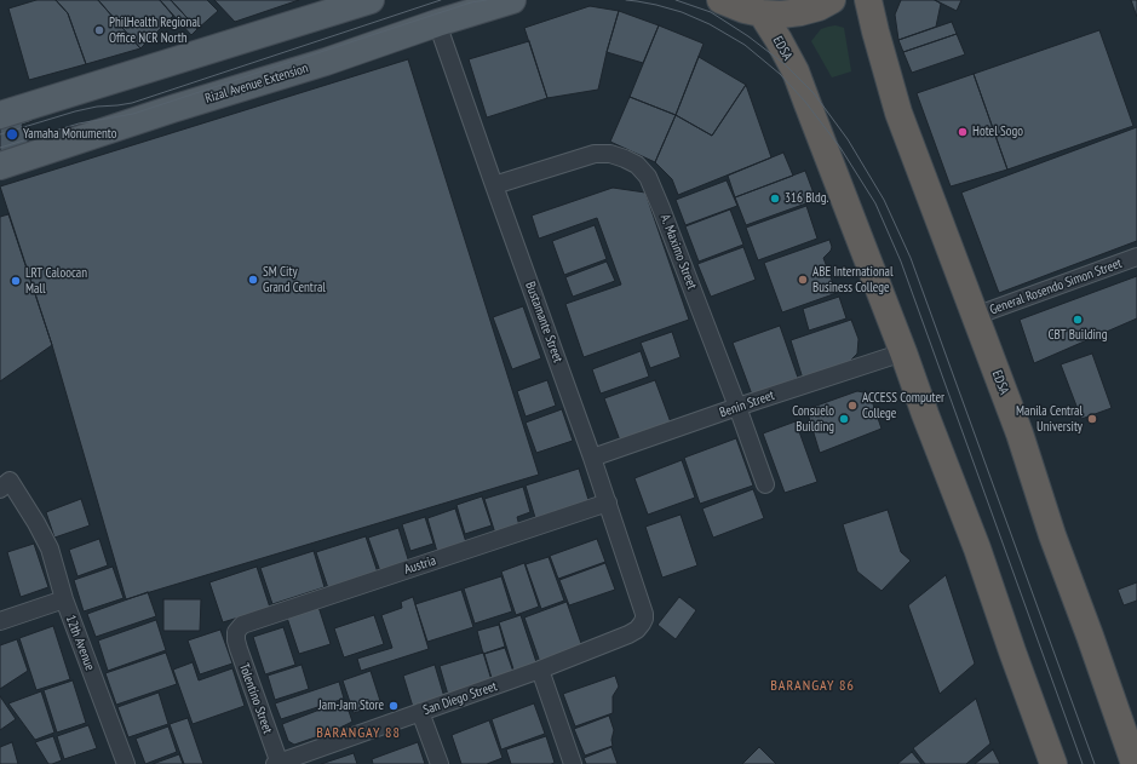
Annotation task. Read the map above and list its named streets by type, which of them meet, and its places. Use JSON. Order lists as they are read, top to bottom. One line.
{"streets":{"highway":["EDSA"],"main road":["Rizal Avenue Extension"],"street":["A. Maximo Street","General Rosendo Simon Street","Bustamante Street","Benin Street","Austria","12th Avenue","Tolentino Street","San Diego Street"]},"crossings":[["EDSA","General Rosendo Simon Street"],["EDSA","Benin Street"],["Rizal Avenue Extension","Bustamante Street"],["A. Maximo Street","Bustamante Street"],["A. Maximo Street","Benin Street"],["Bustamante Street","Benin Street"],["Bustamante Street","Austria"],["Bustamante Street","San Diego Street"],["Austria","Tolentino Street"],["Tolentino Street","San Diego Street"]],"districts":["BARANGAY 86","BARANGAY 88"],"places":["PhilHealth Regional Office NCR North","Hotel Sogo","Yamaha Monumento","316 Bldg.","SM City Grand Central","ABE International Business College","LRT Caloocan Mall","CBT Building","ACCESS Computer College","Consuelo Building","Manila Central University","Jam-Jam Store"]}
